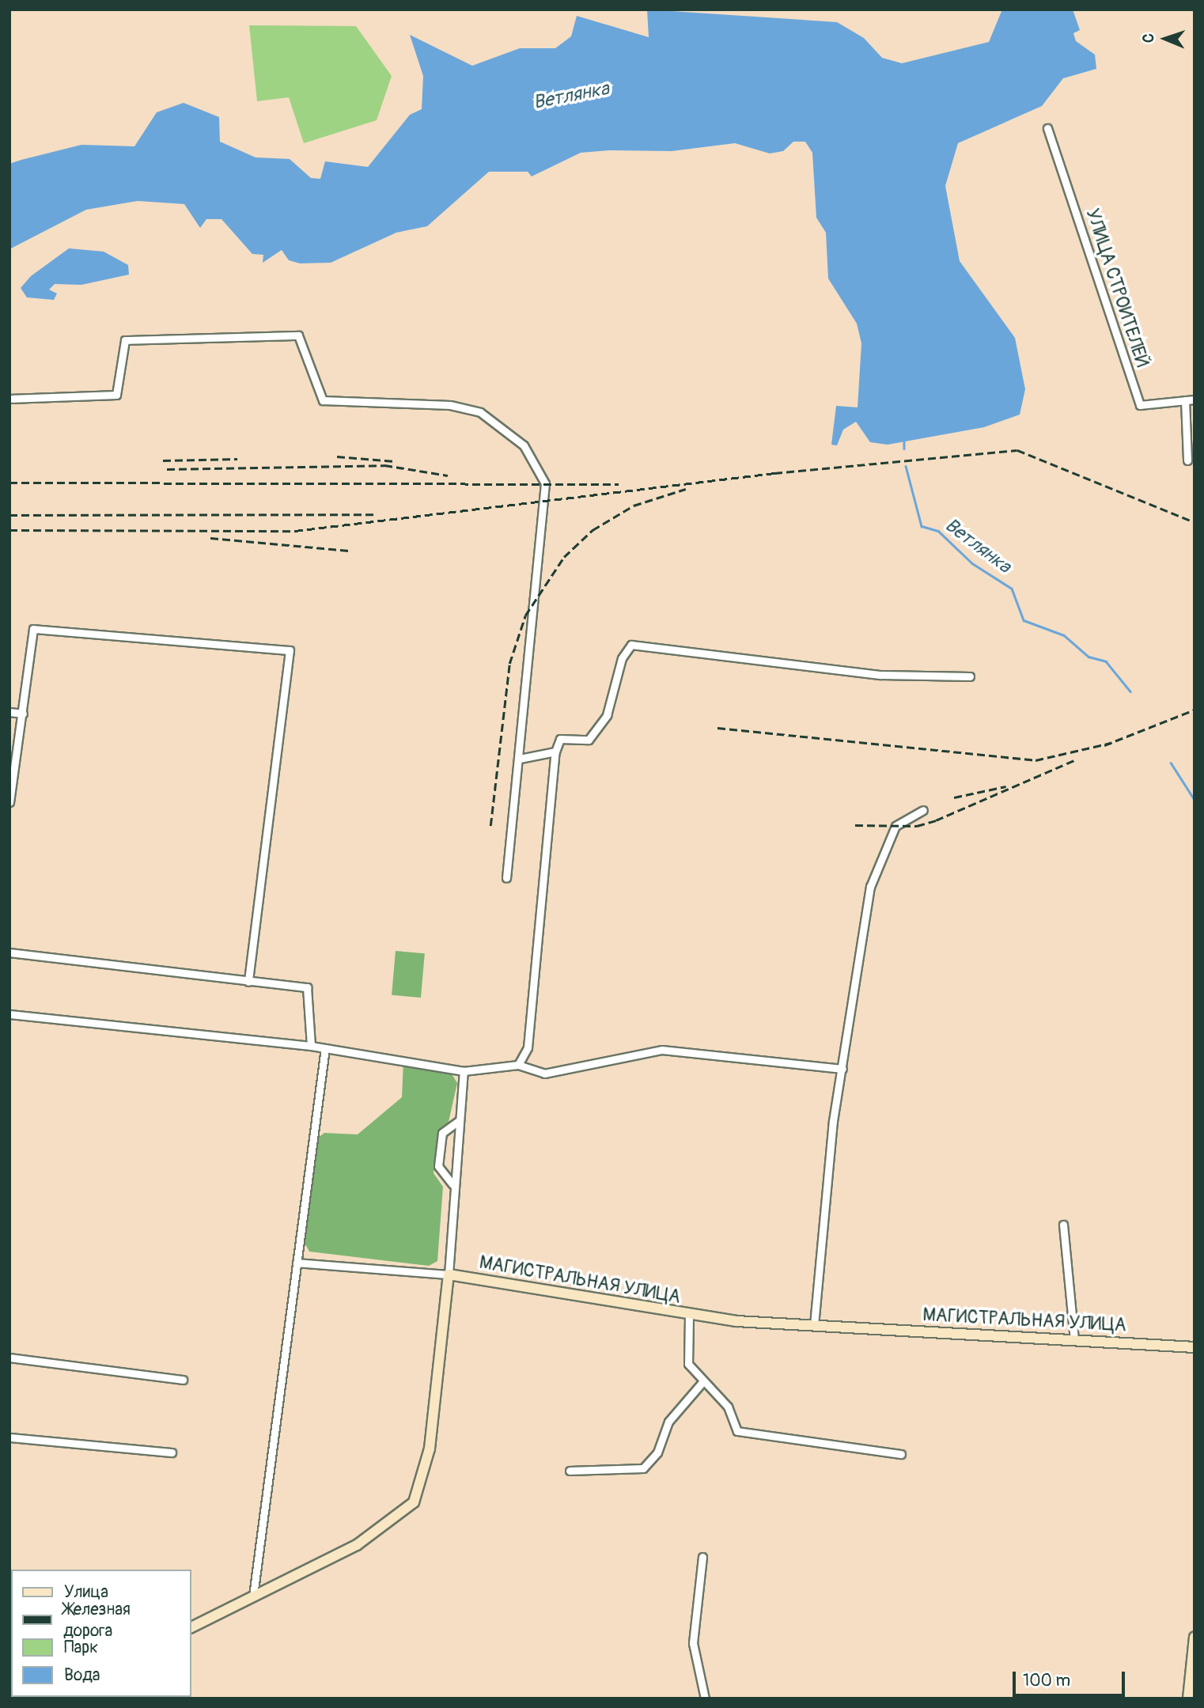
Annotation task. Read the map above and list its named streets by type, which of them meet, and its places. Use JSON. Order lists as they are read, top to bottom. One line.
{"streets":{"main road":["МАГИСТРАЛЬНАЯ УЛИЦА"],"street":["УЛИЦА СТРОИТЕЛЕЙ"]},"water":["Ветлянка"],"legend":["Улица","Железная дорога","Парк","Вода"],"scale_bar":"100 m","north":"left"}
